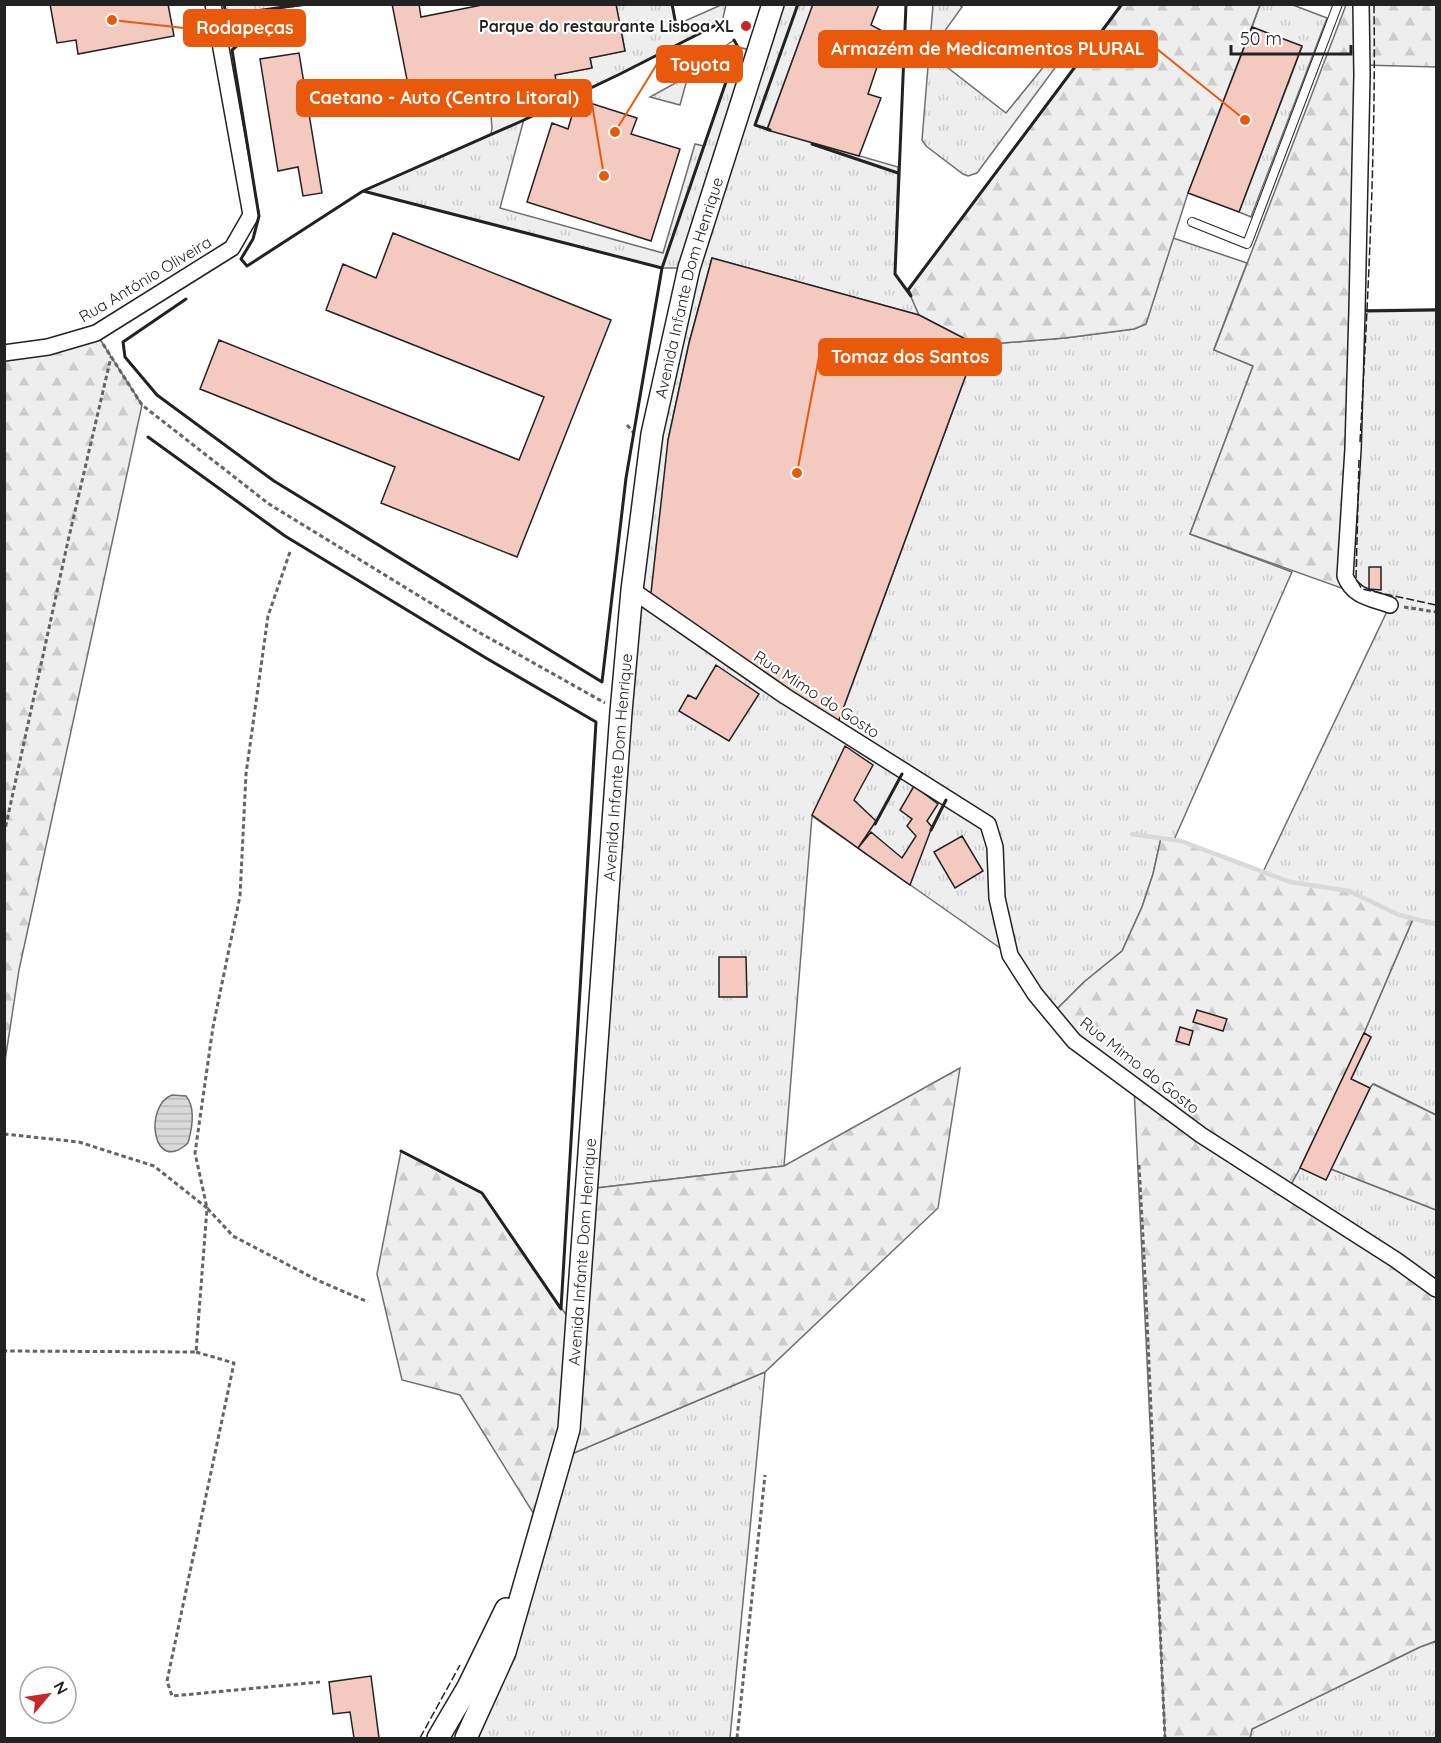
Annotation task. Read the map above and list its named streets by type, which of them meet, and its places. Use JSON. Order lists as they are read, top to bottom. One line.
{"streets":{"main road":["Avenida Infante Dom Henrique"],"street":["Rua António Oliveira","Rua Mimo do Gosto"]},"crossings":[["Avenida Infante Dom Henrique","Rua Mimo do Gosto"]],"places":["Rodapeças","Parque do restaurante Lisboa XL","Armazém de Medicamentos PLURAL","Toyota","Caetano - Auto (Centro Litoral)","Tomaz dos Santos"],"scale_bar":"50 m","north":"top right"}
